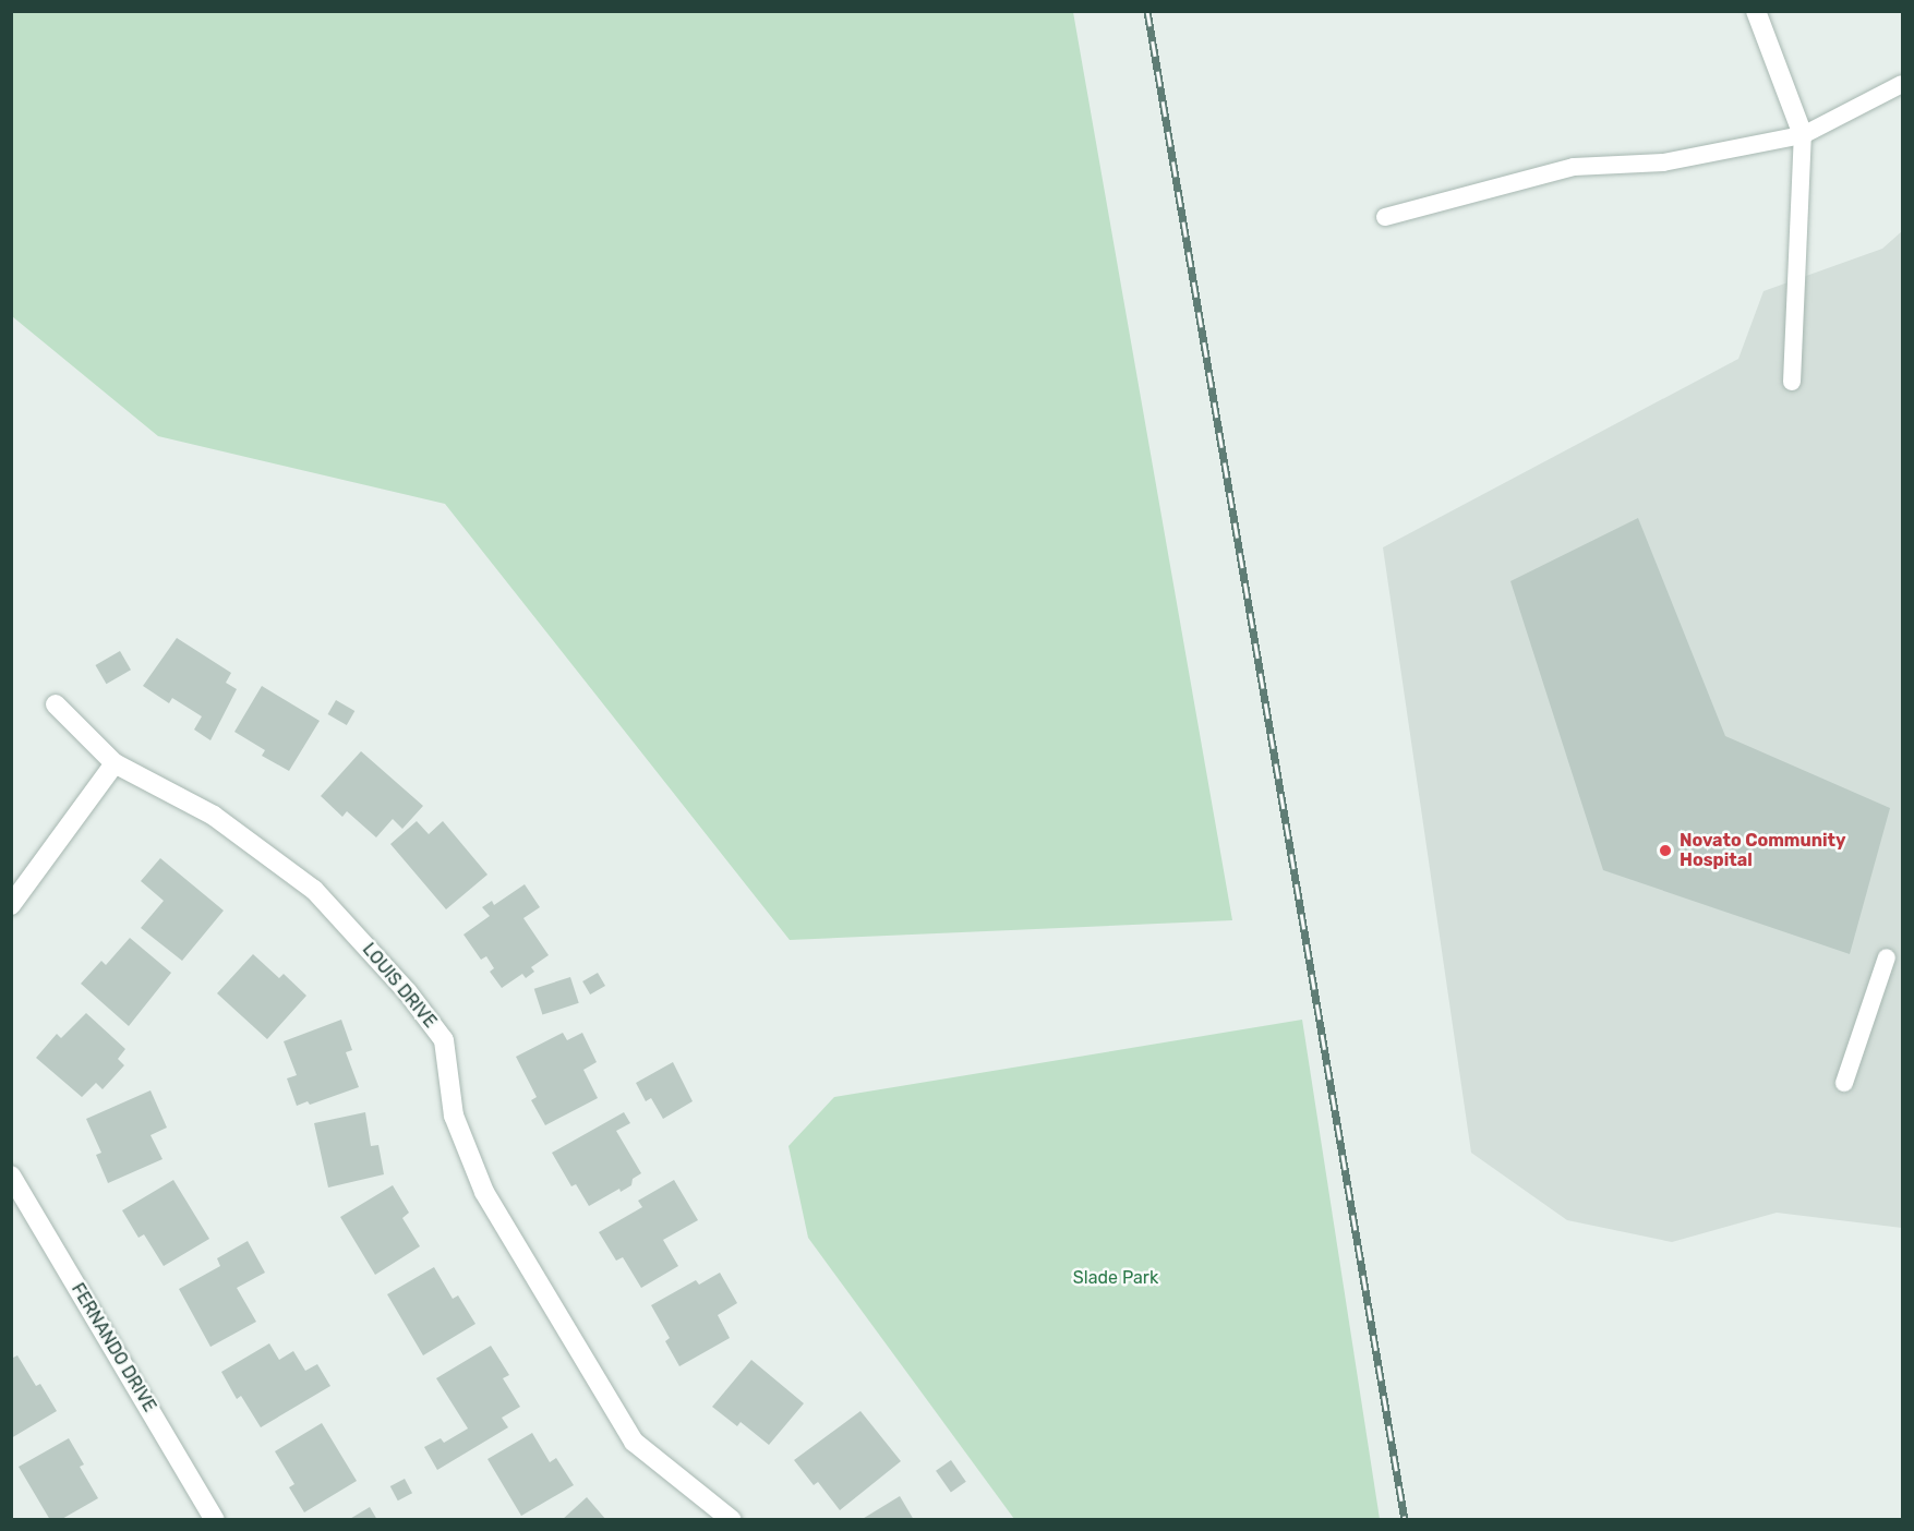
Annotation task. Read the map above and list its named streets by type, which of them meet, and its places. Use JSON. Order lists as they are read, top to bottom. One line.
{"streets":{"street":["LOUIS DRIVE","FERNANDO DRIVE"]},"parks":["Slade Park"],"places":["Novato Community Hospital"]}
